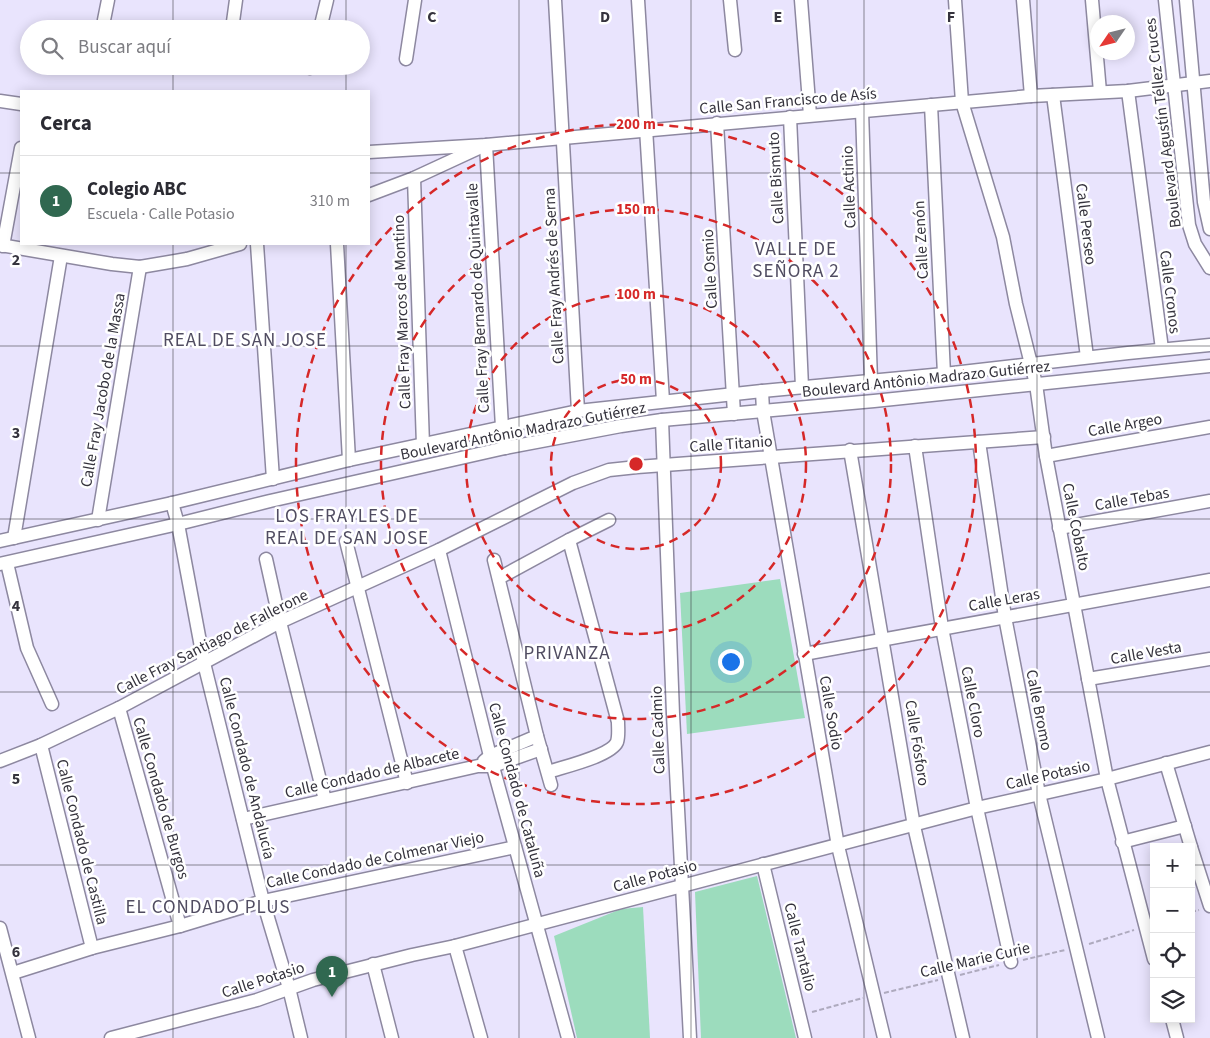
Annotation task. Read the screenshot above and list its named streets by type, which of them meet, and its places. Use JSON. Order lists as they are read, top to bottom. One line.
{"streets":{"street":["Calle San Francisco de Asís","Boulevard Agustín Téllez Cruces","Calle Bismuto","Calle Actinio","Calle Perseo","Calle Zenón","Calle Osmio","Calle Fray Andrés de Serna","Calle Cronos","Calle Fray Bernardo de Quintavalle","Calle Fray Marcos de Montino","Boulevard Antônio Madrazo Gutiérrez","Calle Fray Jacobo de la Massa","Calle Argeo","Calle Titanio","Calle Tebas","Calle Cobalto","Calle Leras","Calle Fray Santiago de Fallerone","Calle Vesta","Calle Cloro","Calle Bromo","Calle Sodio","Calle Cadmio","Calle Fósforo","Calle Condado de Andalucía","Calle Condado de Albacete","Calle Potasio","Calle Condado de Cataluña","Calle Condado de Burgos","Calle Condado de Castilla","Calle Condado de Colmenar Viejo","Calle Tantalio"],"path":["Calle Marie Curie"]},"crossings":[["Calle San Francisco de Asís","Boulevard Agustín Téllez Cruces"],["Calle San Francisco de Asís","Calle Bismuto"],["Calle San Francisco de Asís","Calle Actinio"],["Calle San Francisco de Asís","Calle Perseo"],["Calle San Francisco de Asís","Calle Zenón"],["Calle San Francisco de Asís","Calle Osmio"],["Calle San Francisco de Asís","Calle Fray Andrés de Serna"],["Calle San Francisco de Asís","Calle Cronos"],["Calle San Francisco de Asís","Calle Fray Bernardo de Quintavalle"],["Calle San Francisco de Asís","Calle Cobalto"],["Calle Bismuto","Boulevard Antônio Madrazo Gutiérrez"],["Calle Actinio","Boulevard Antônio Madrazo Gutiérrez"],["Calle Perseo","Boulevard Antônio Madrazo Gutiérrez"],["Calle Zenón","Boulevard Antônio Madrazo Gutiérrez"],["Calle Osmio","Boulevard Antônio Madrazo Gutiérrez"],["Calle Fray Andrés de Serna","Boulevard Antônio Madrazo Gutiérrez"],["Calle Cronos","Boulevard Antônio Madrazo Gutiérrez"],["Calle Fray Bernardo de Quintavalle","Boulevard Antônio Madrazo Gutiérrez"],["Calle Fray Marcos de Montino","Boulevard Antônio Madrazo Gutiérrez"],["Boulevard Antônio Madrazo Gutiérrez","Calle Fray Jacobo de la Massa"],["Boulevard Antônio Madrazo Gutiérrez","Calle Cobalto"],["Boulevard Antônio Madrazo Gutiérrez","Calle Sodio"],["Boulevard Antônio Madrazo Gutiérrez","Calle Cadmio"],["Boulevard Antônio Madrazo Gutiérrez","Calle Condado de Andalucía"],["Calle Argeo","Calle Cobalto"],["Calle Titanio","Calle Cobalto"],["Calle Titanio","Calle Fray Santiago de Fallerone"],["Calle Titanio","Calle Cloro"],["Calle Titanio","Calle Bromo"],["Calle Titanio","Calle Sodio"],["Calle Titanio","Calle Cadmio"],["Calle Titanio","Calle Fósforo"],["Calle Titanio","Calle Condado de Cataluña"],["Calle Tebas","Calle Cobalto"],["Calle Cobalto","Calle Leras"],["Calle Cobalto","Calle Vesta"],["Calle Cobalto","Calle Potasio"],["Calle Cobalto","Calle Marie Curie"],["Calle Leras","Calle Cloro"],["Calle Leras","Calle Bromo"],["Calle Leras","Calle Sodio"],["Calle Leras","Calle Fósforo"],["Calle Fray Santiago de Fallerone","Calle Condado de Andalucía"],["Calle Fray Santiago de Fallerone","Calle Condado de Cataluña"],["Calle Fray Santiago de Fallerone","Calle Condado de Burgos"],["Calle Fray Santiago de Fallerone","Calle Condado de Castilla"],["Calle Cloro","Calle Potasio"],["Calle Cloro","Calle Marie Curie"],["Calle Bromo","Calle Potasio"],["Calle Bromo","Calle Marie Curie"],["Calle Sodio","Calle Potasio"],["Calle Sodio","Calle Marie Curie"],["Calle Cadmio","Calle Potasio"],["Calle Fósforo","Calle Potasio"],["Calle Fósforo","Calle Marie Curie"],["Calle Condado de Andalucía","Calle Condado de Albacete"],["Calle Condado de Andalucía","Calle Potasio"],["Calle Condado de Andalucía","Calle Condado de Colmenar Viejo"],["Calle Condado de Albacete","Calle Condado de Cataluña"],["Calle Potasio","Calle Condado de Cataluña"],["Calle Potasio","Calle Tantalio"],["Calle Condado de Cataluña","Calle Condado de Colmenar Viejo"],["Calle Condado de Burgos","Calle Condado de Colmenar Viejo"],["Calle Condado de Castilla","Calle Condado de Colmenar Viejo"],["Calle Tantalio","Calle Marie Curie"]],"districts":["VALLE DE SEÑORA 2","REAL DE SAN JOSE","LOS FRAYLES DE REAL DE SAN JOSE","PRIVANZA","EL CONDADO PLUS"],"north":"bottom left","page":{"search":"Buscar aquí","heading":"Cerca","list":[{"mark":"1","name":"Colegio ABC","note":"Escuela · Calle Potasio","value":"310 m"}],"map_buttons":["+","−"],"pins":"1"},"grid":{"columns":["C","D","E","F"],"rows":["2","3","4","5","6"]},"rings":["200 m","150 m","100 m","50 m"]}
